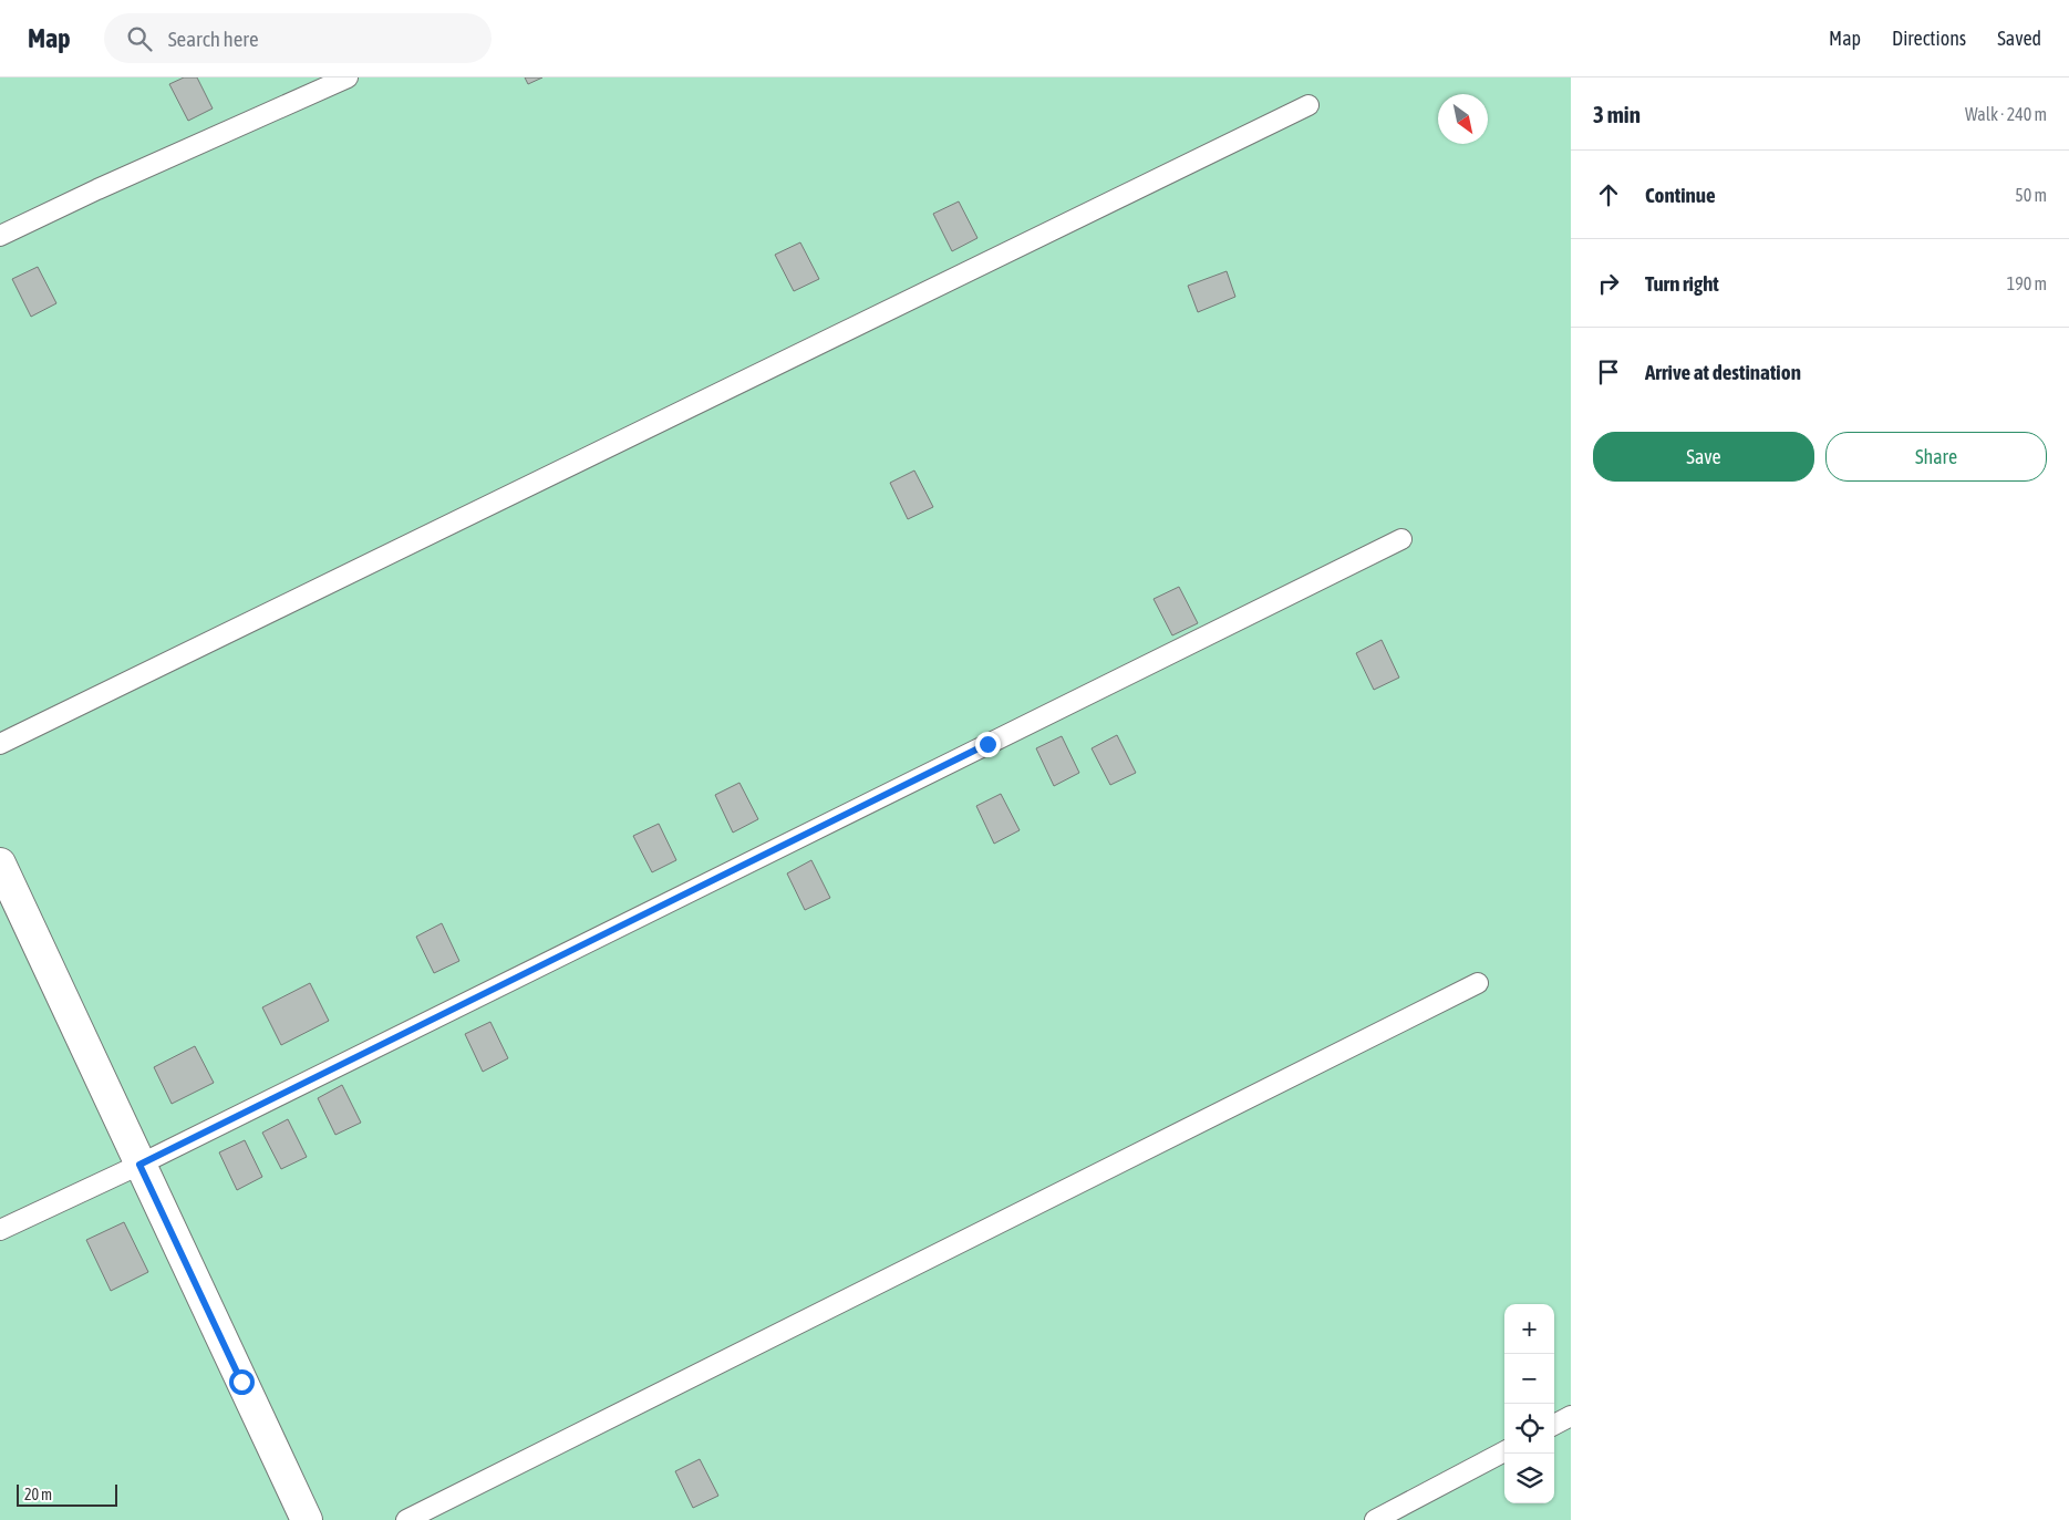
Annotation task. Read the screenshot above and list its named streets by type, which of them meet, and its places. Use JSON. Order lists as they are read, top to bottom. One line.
{"scale_bar":"20 m","north":"bottom right","page":{"header":"Map","search":"Search here","nav":["Map","Directions","Saved"],"heading":["3 min","Walk · 240 m"],"list":[["Continue","50 m"],["Turn right","190 m"],"Arrive at destination"],"buttons":["Save","Share"],"map_buttons":["+","−"],"scale":"20 m"}}
